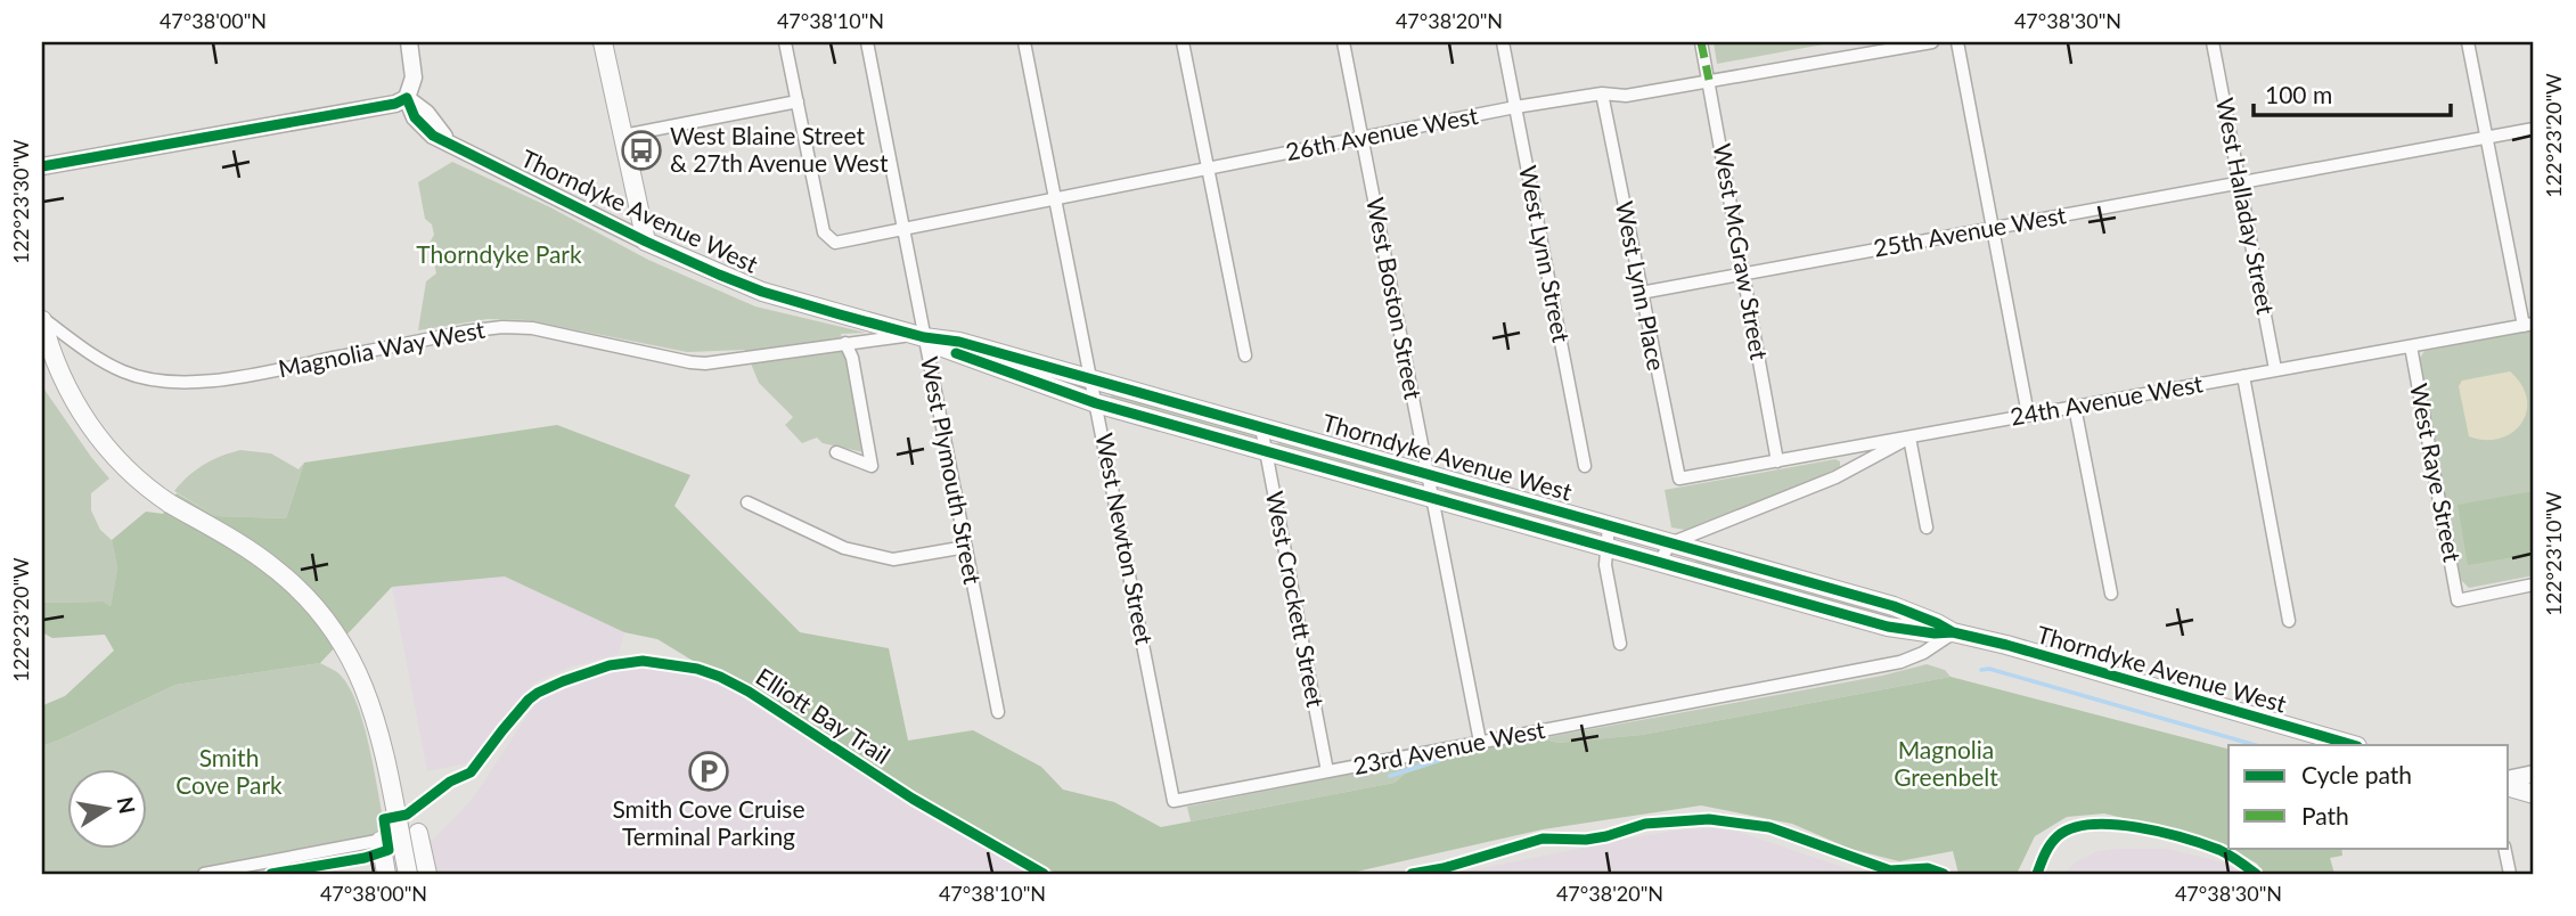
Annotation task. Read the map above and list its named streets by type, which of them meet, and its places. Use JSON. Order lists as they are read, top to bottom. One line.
{"streets":{"main road":["Thorndyke Avenue West"],"street":["26th Avenue West","West Halladay Street","25th Avenue West","West McGraw Street","West Lynn Street","West Lynn Place","West Boston Street","Magnolia Way West","24th Avenue West","West Plymouth Street","West Raye Street","West Newton Street","West Crockett Street","23rd Avenue West"],"cycle path":["Elliott Bay Trail"]},"crossings":[["26th Avenue West","West McGraw Street"],["26th Avenue West","West Lynn Street"],["26th Avenue West","West Lynn Place"],["26th Avenue West","West Boston Street"],["26th Avenue West","West Plymouth Street"],["26th Avenue West","West Newton Street"],["West Halladay Street","25th Avenue West"],["West Halladay Street","24th Avenue West"],["Thorndyke Avenue West","West Boston Street"],["Thorndyke Avenue West","Magnolia Way West"],["Thorndyke Avenue West","West Plymouth Street"],["Thorndyke Avenue West","West Newton Street"],["Thorndyke Avenue West","West Crockett Street"],["Thorndyke Avenue West","23rd Avenue West"],["25th Avenue West","West McGraw Street"],["25th Avenue West","West Lynn Place"],["West McGraw Street","24th Avenue West"],["West Lynn Place","24th Avenue West"],["West Boston Street","23rd Avenue West"],["Magnolia Way West","West Plymouth Street"],["24th Avenue West","West Raye Street"],["West Newton Street","23rd Avenue West"],["West Crockett Street","23rd Avenue West"]],"parks":["Thorndyke Park","Magnolia Greenbelt","Smith Cove Park"],"places":{"bus stop":["West Blaine Street & 27th Avenue West"],"parking":["Smith Cove Cruise Terminal Parking"]},"legend":["Cycle path","Path"],"scale_bar":"100 m","north":"right","coordinates":["47°38'00\"N","47°38'10\"N","47°38'20\"N","47°38'30\"N","122°23'20\"W","122°23'30\"W","122°23'10\"W"]}
